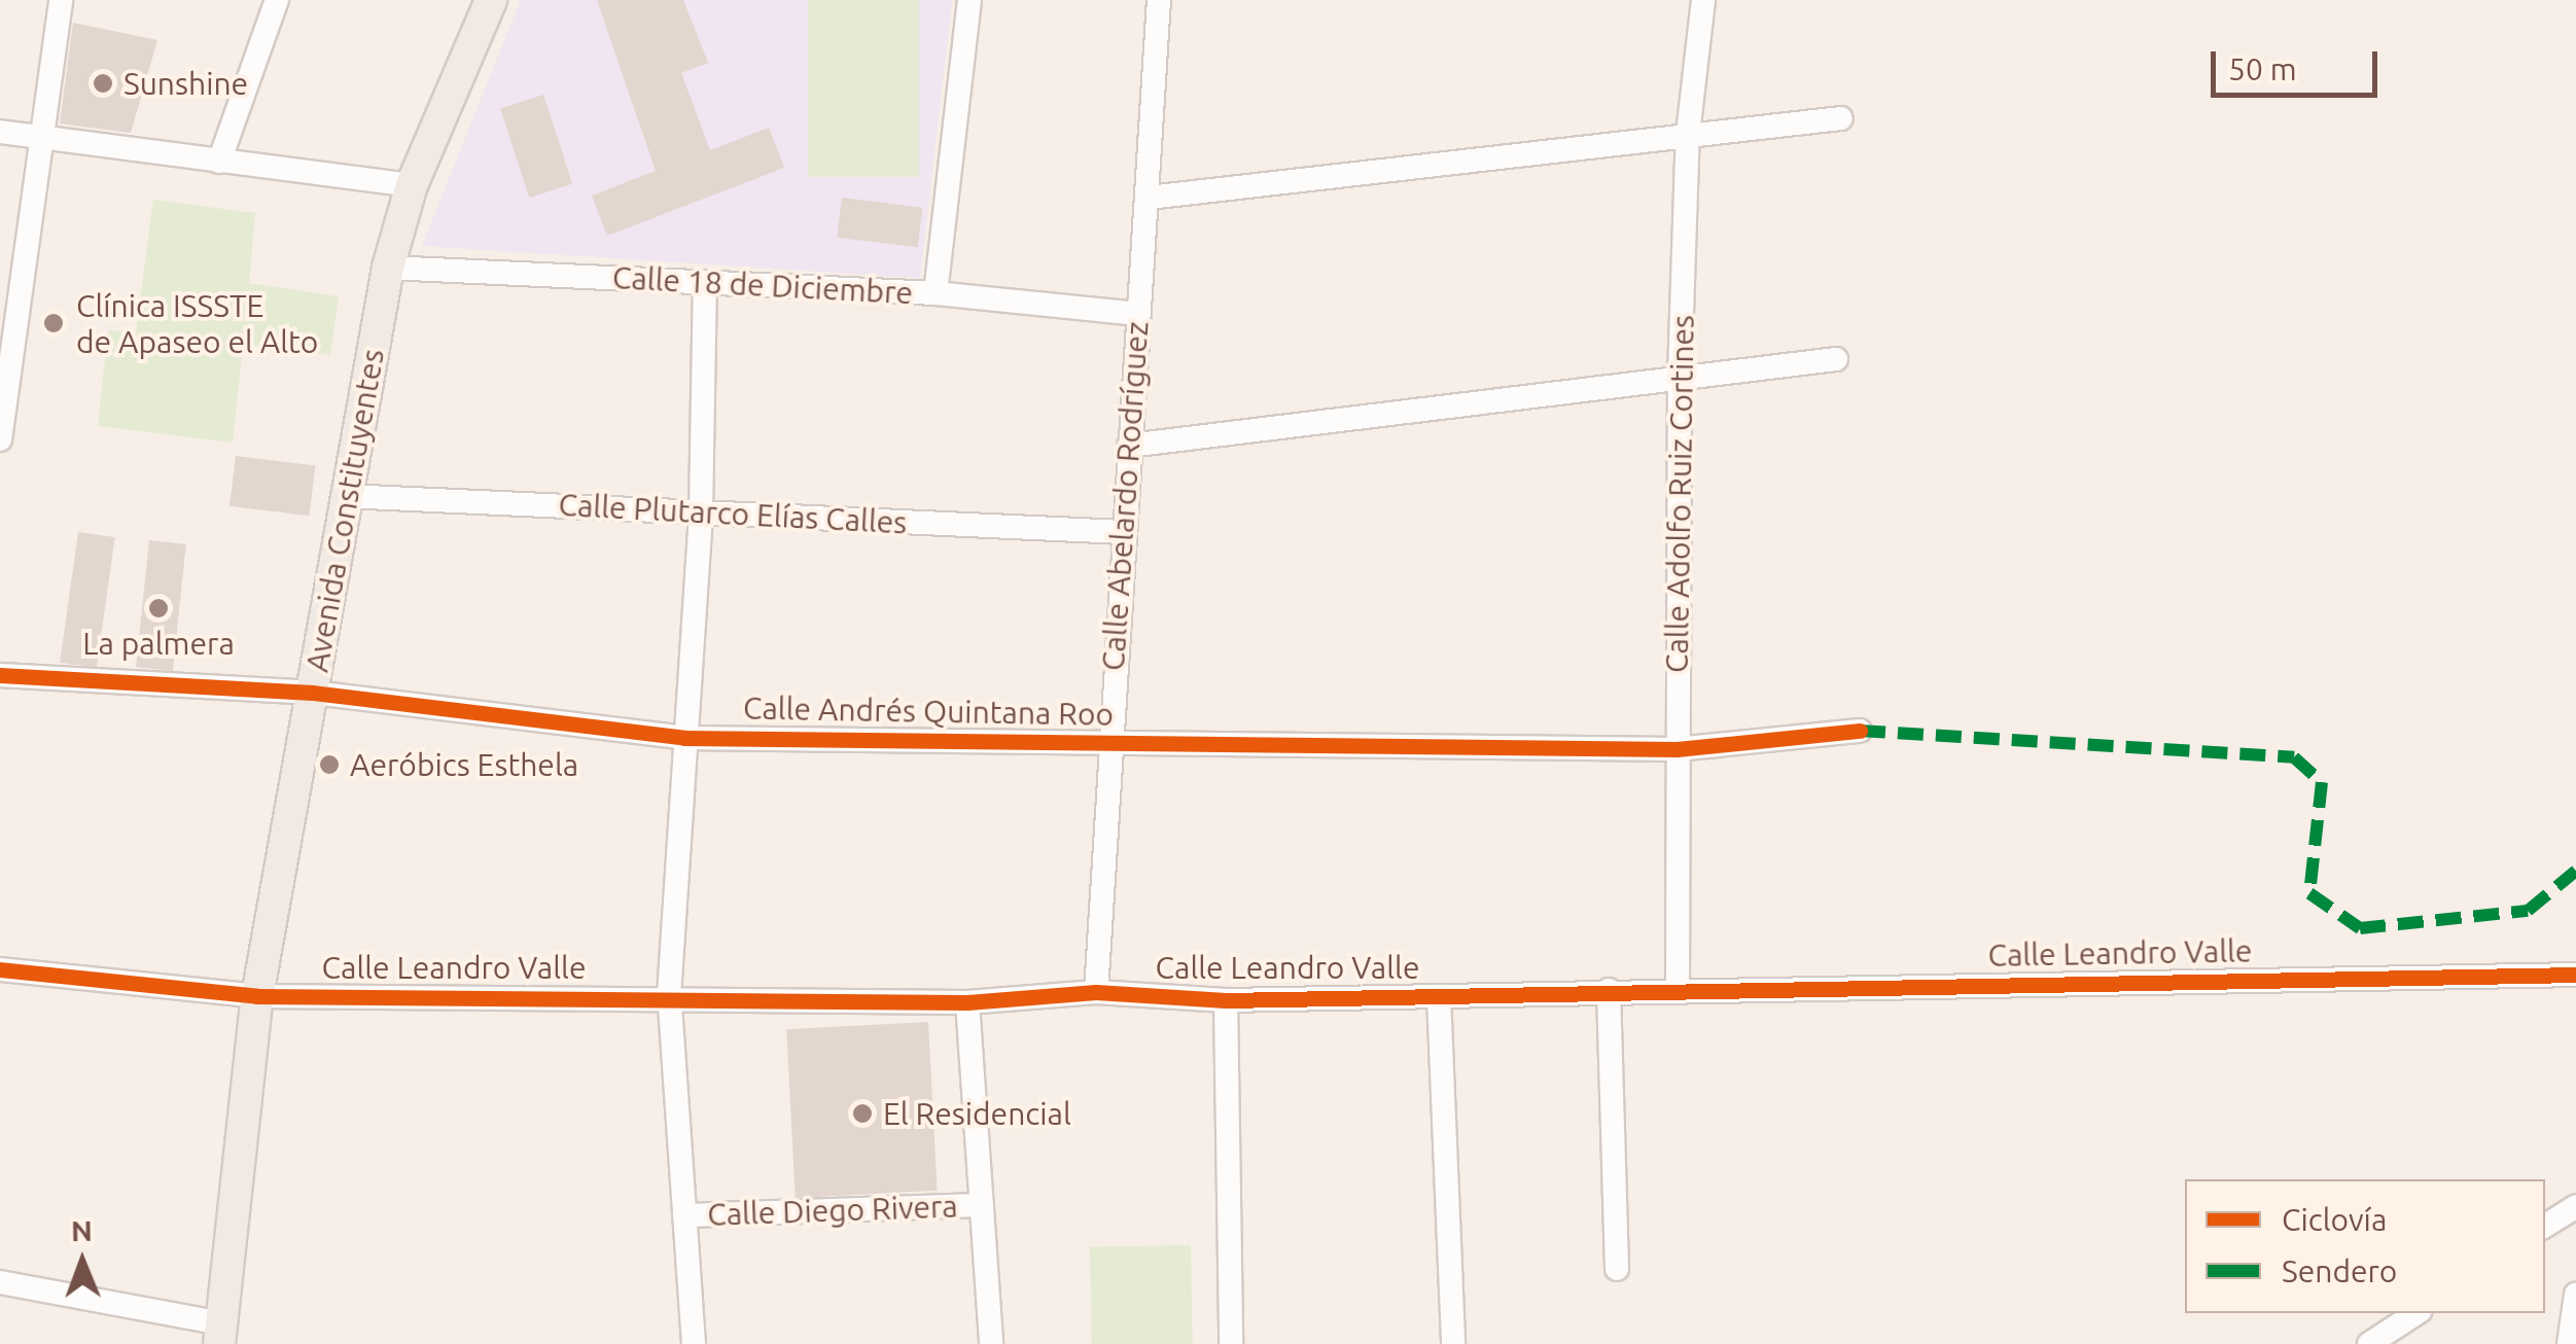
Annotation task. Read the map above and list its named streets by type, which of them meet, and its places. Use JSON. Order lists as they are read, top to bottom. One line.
{"streets":{"main road":["Avenida Constituyentes"],"street":["Calle 18 de Diciembre","Calle Adolfo Ruiz Cortines","Calle Abelardo Rodríguez","Calle Plutarco Elías Calles","Calle Andrés Quintana Roo","Calle Leandro Valle","Calle Diego Rivera"]},"crossings":[["Calle 18 de Diciembre","Calle Abelardo Rodríguez"],["Calle 18 de Diciembre","Avenida Constituyentes"],["Calle Adolfo Ruiz Cortines","Calle Andrés Quintana Roo"],["Calle Adolfo Ruiz Cortines","Calle Leandro Valle"],["Calle Abelardo Rodríguez","Calle Plutarco Elías Calles"],["Calle Abelardo Rodríguez","Calle Andrés Quintana Roo"],["Calle Abelardo Rodríguez","Calle Leandro Valle"],["Avenida Constituyentes","Calle Plutarco Elías Calles"],["Avenida Constituyentes","Calle Andrés Quintana Roo"],["Avenida Constituyentes","Calle Leandro Valle"]],"places":["Sunshine","Clínica ISSSTE de Apaseo el Alto","La palmera","Aeróbics Esthela","El Residencial"],"legend":["Ciclovía","Sendero"],"scale_bar":"50 m","north":"top"}
